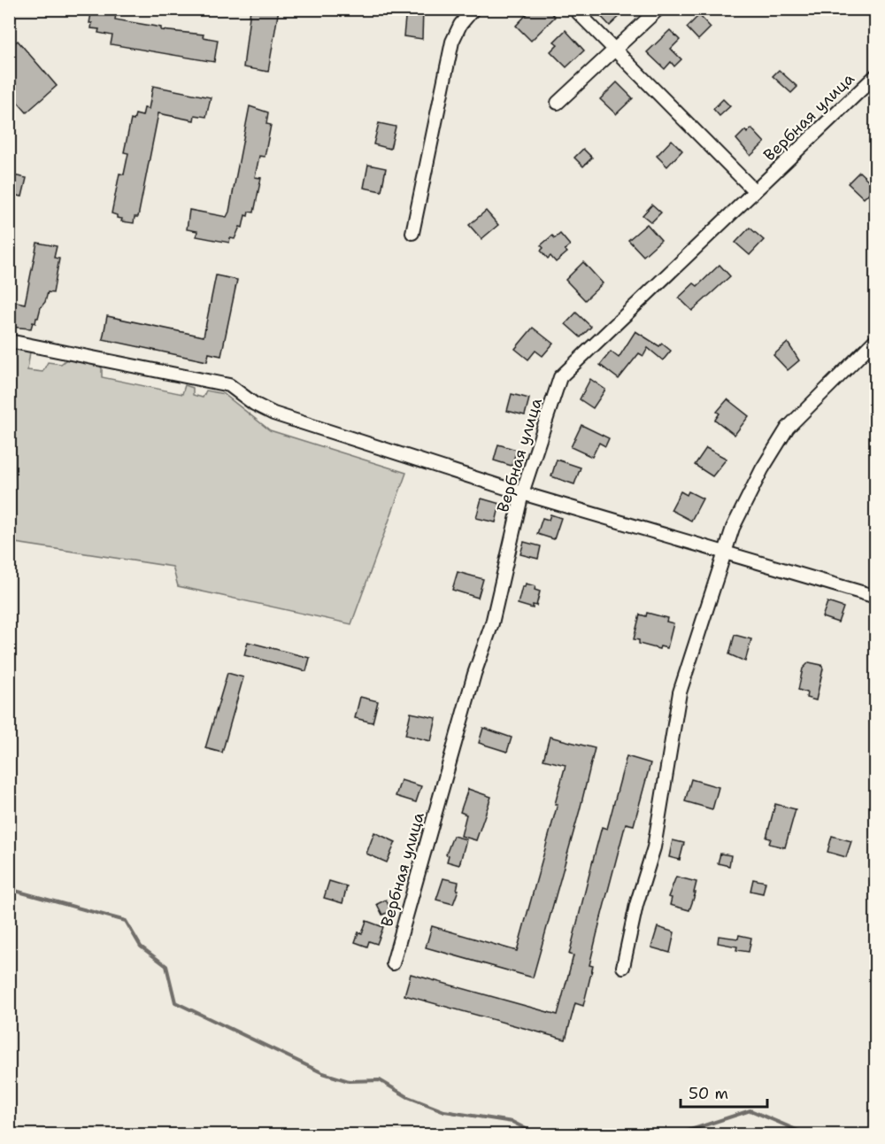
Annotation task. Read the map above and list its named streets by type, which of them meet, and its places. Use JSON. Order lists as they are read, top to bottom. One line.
{"streets":{"street":["Вербная улица"]},"scale_bar":"50 m"}
